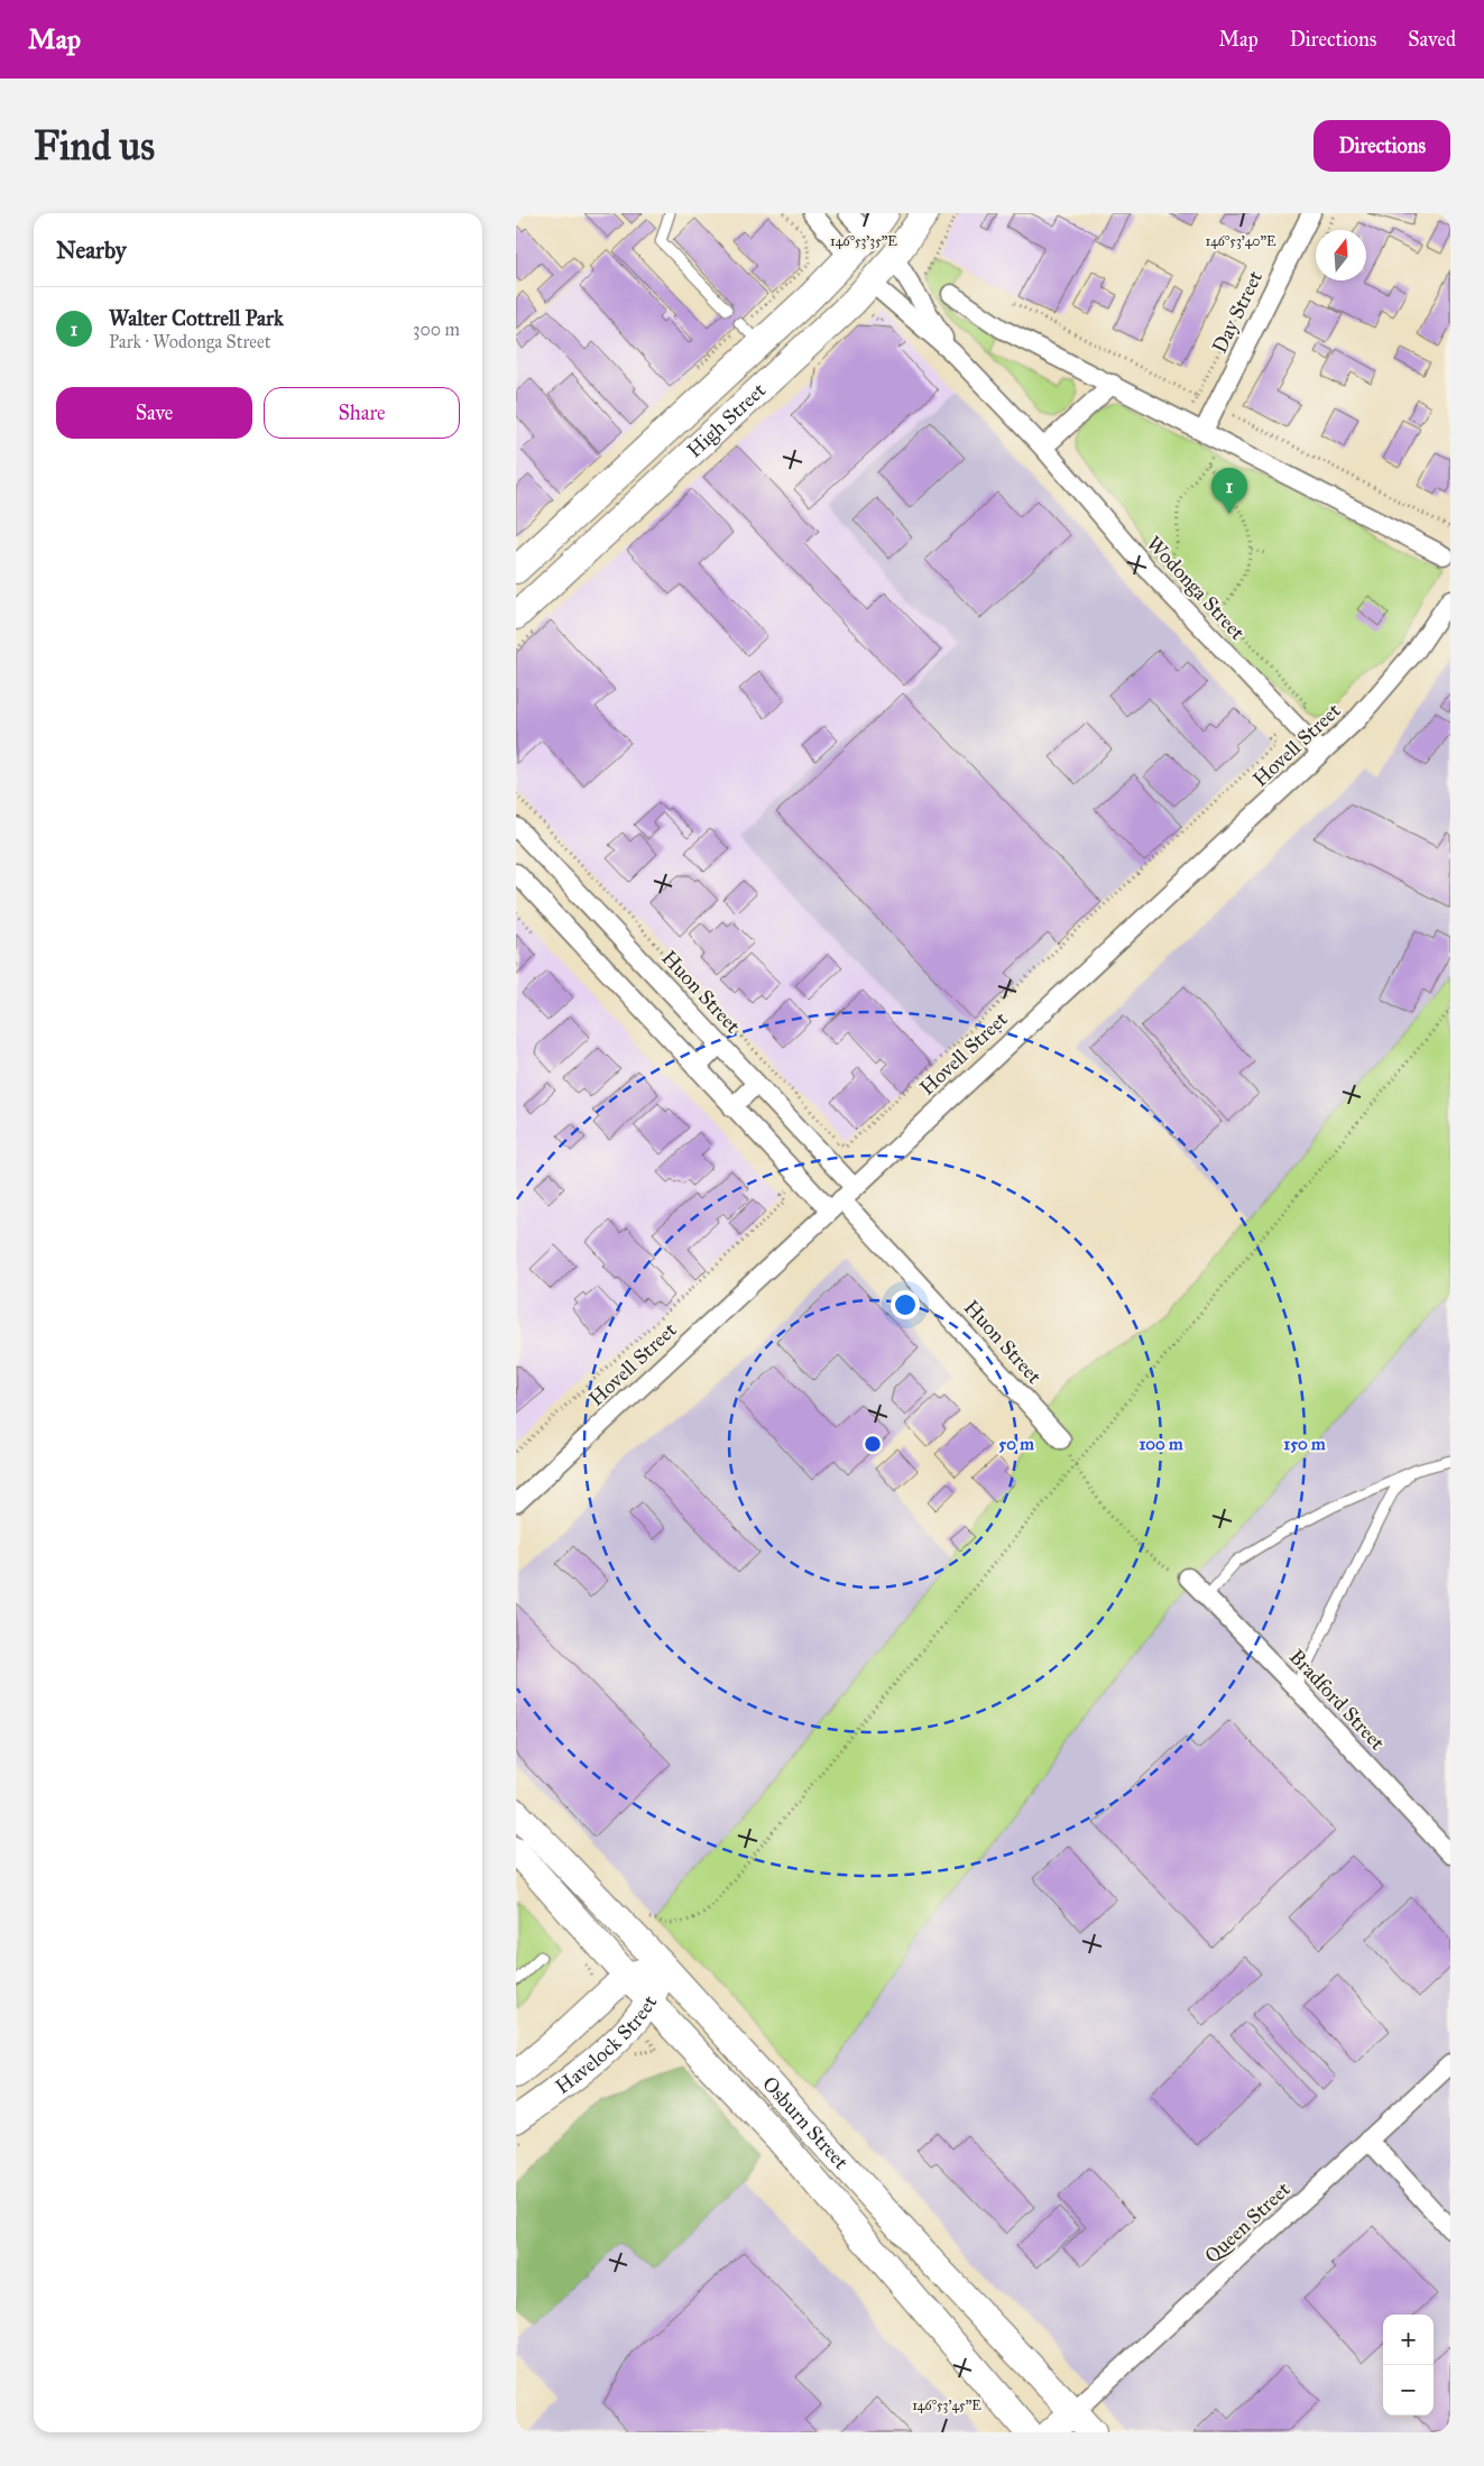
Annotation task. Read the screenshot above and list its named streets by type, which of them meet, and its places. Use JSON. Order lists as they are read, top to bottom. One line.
{"streets":{"street":["Day Street","High Street","Wodonga Street","Hovell Street","Huon Street","Bradford Street","Havelock Street","Osburn Street","Queen Street"]},"crossings":[["High Street","Wodonga Street"],["Wodonga Street","Hovell Street"],["Hovell Street","Huon Street"],["Havelock Street","Osburn Street"],["Osburn Street","Queen Street"]],"north":"top","page":{"header":"Map","nav":["Map","Directions","Saved"],"buttons":["Directions",["Save","Share"]],"title":"Find us","heading":"Nearby","list":[{"mark":"1","name":"Walter Cottrell Park","note":"Park · Wodonga Street","value":"300 m"}],"pins":"1","map_buttons":["+","−"]},"coordinates":["146°53'35\"E","146°53'40\"E","146°53'45\"E"],"rings":["50 m","100 m","150 m"]}
